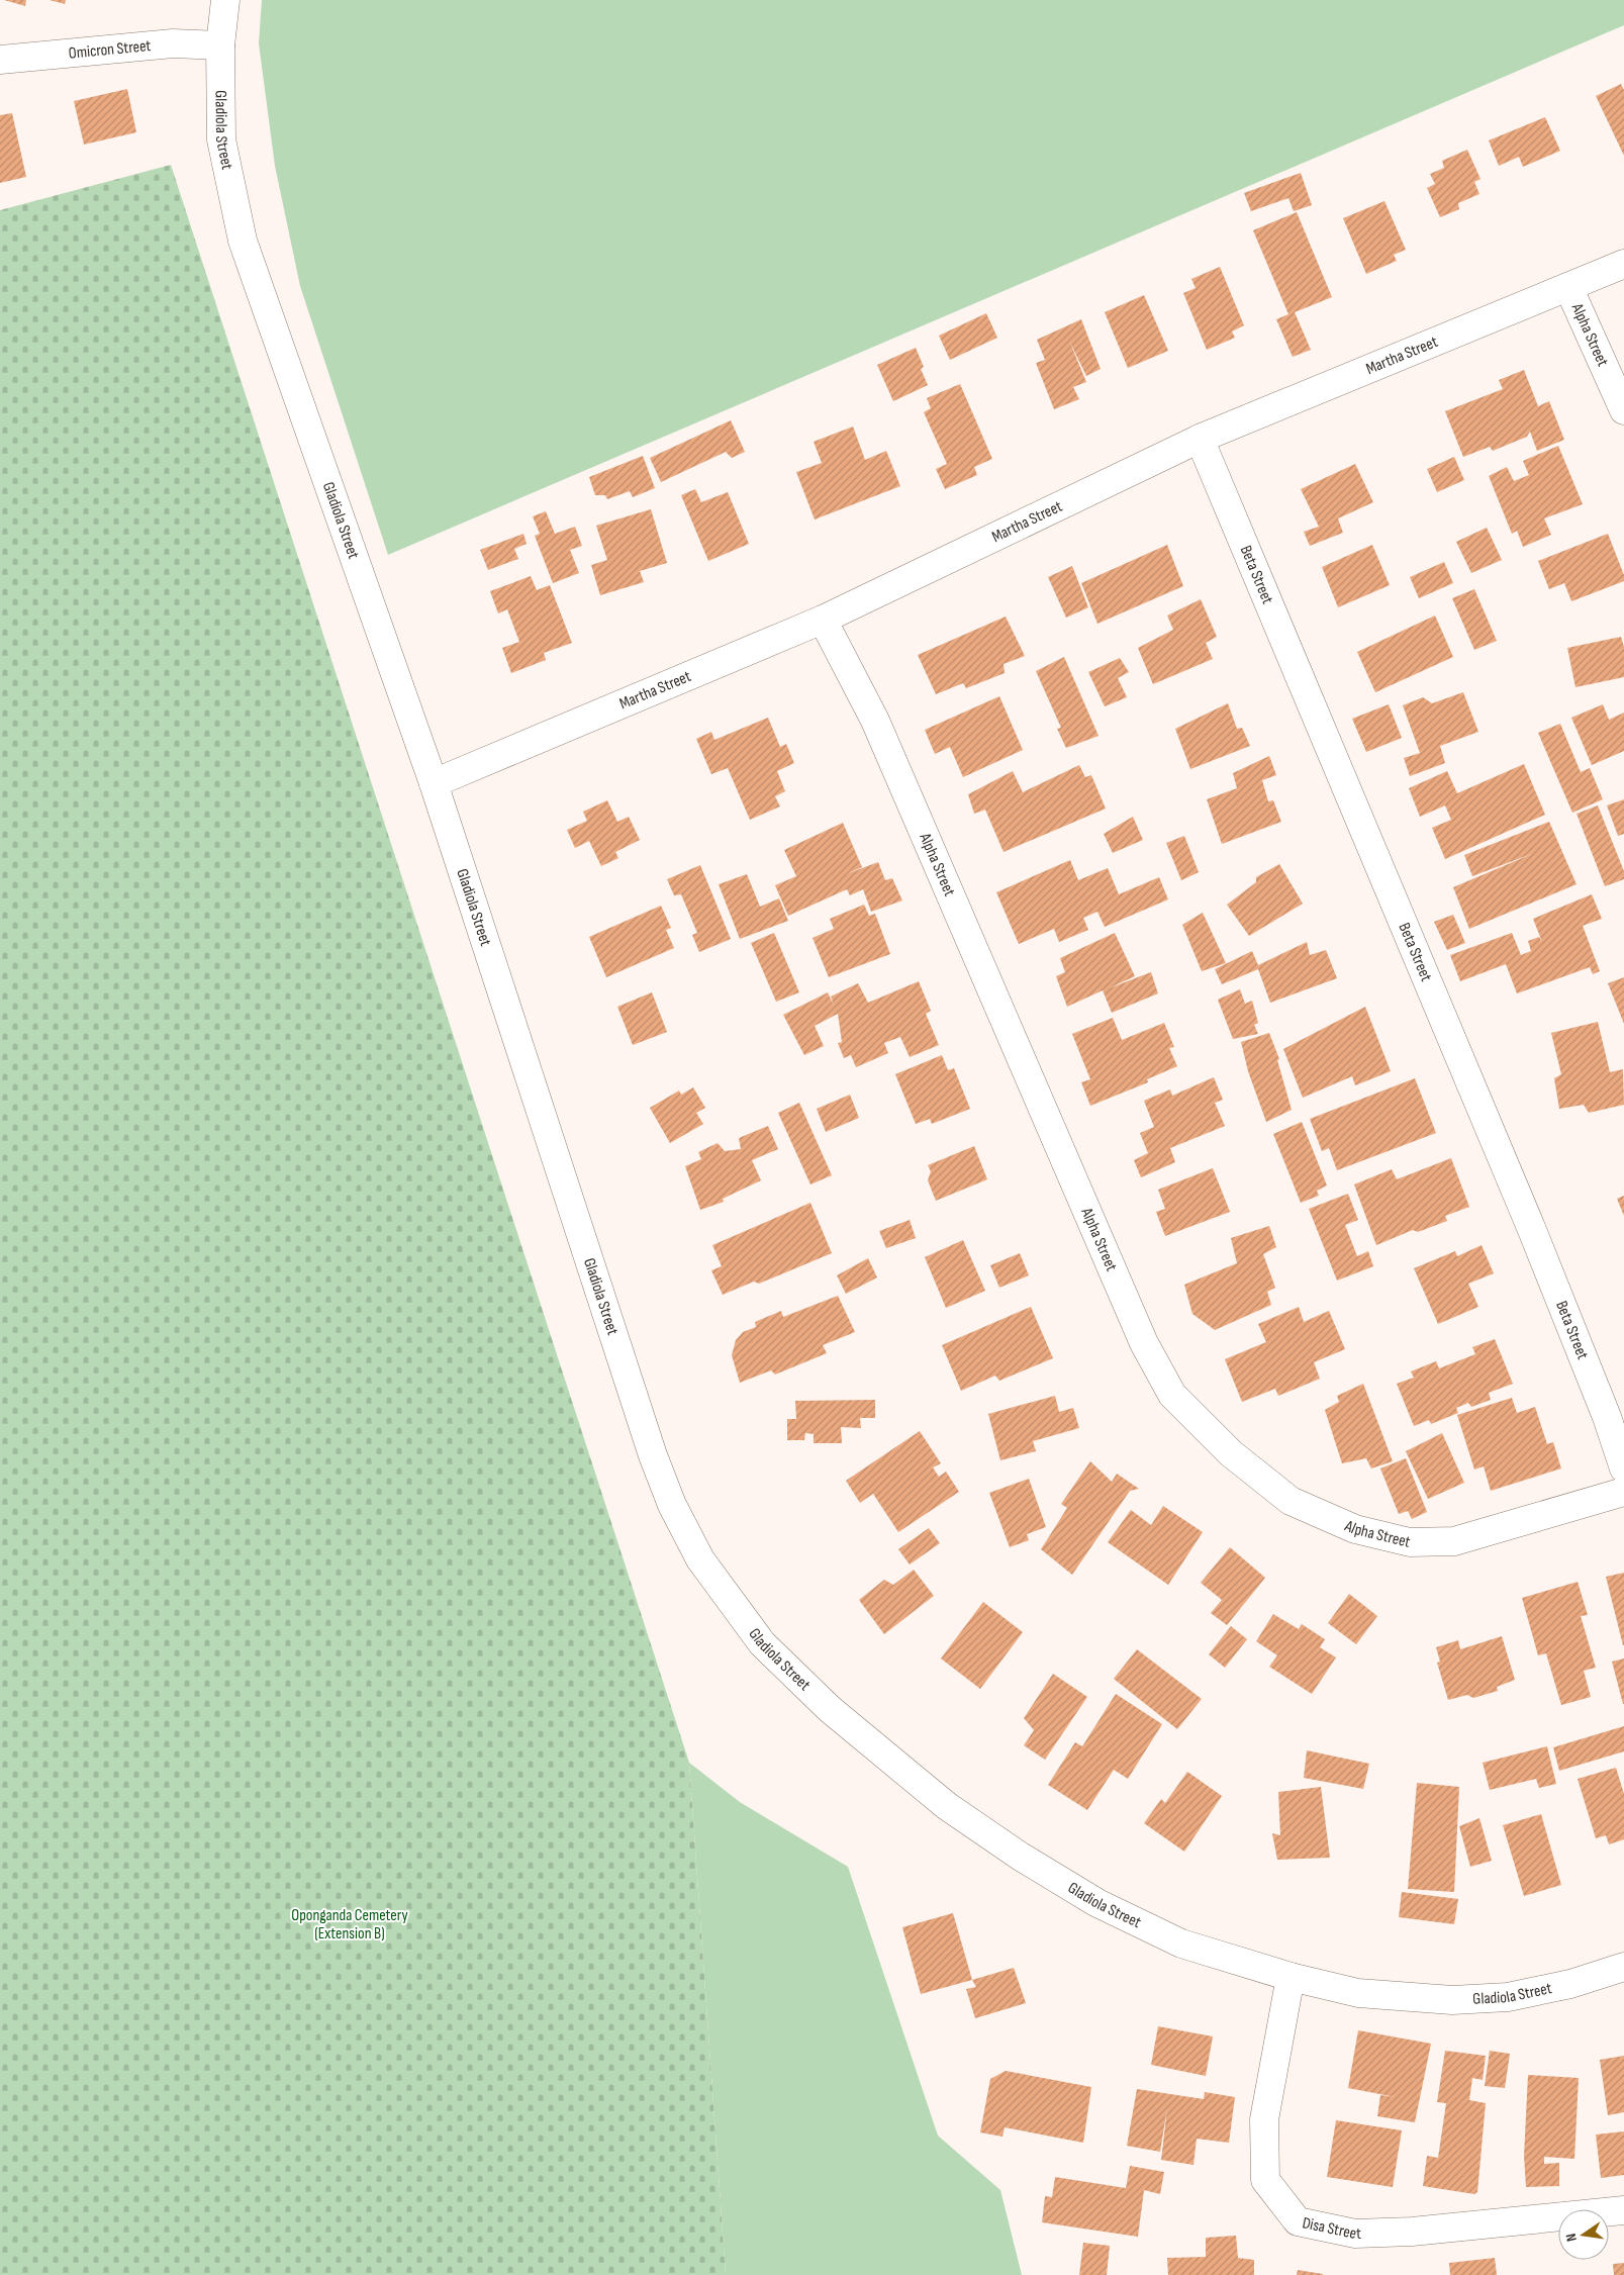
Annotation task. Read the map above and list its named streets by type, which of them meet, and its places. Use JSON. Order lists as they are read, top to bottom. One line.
{"streets":{"street":["Omicron Street","Gladiola Street","Alpha Street","Martha Street","Beta Street","Disa Street"]},"crossings":[["Omicron Street","Gladiola Street"],["Gladiola Street","Martha Street"],["Gladiola Street","Disa Street"],["Alpha Street","Martha Street"],["Martha Street","Beta Street"]],"parks":["Oponganda Cemetery (Extension B)"],"north":"left"}
